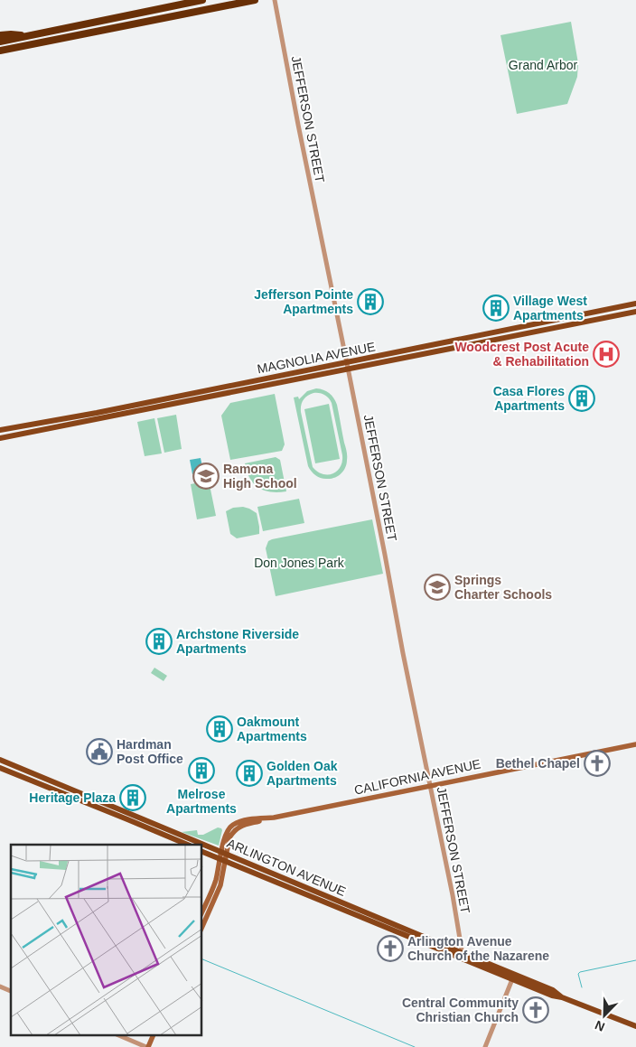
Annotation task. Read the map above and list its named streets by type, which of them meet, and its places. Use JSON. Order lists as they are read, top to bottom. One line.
{"streets":{"main road":["MAGNOLIA AVENUE","CALIFORNIA AVENUE","ARLINGTON AVENUE"],"street":["JEFFERSON STREET"]},"crossings":[["JEFFERSON STREET","MAGNOLIA AVENUE"],["JEFFERSON STREET","CALIFORNIA AVENUE"],["JEFFERSON STREET","ARLINGTON AVENUE"],["CALIFORNIA AVENUE","ARLINGTON AVENUE"]],"parks":["Grand Arbor","Don Jones Park"],"places":{"building":["Jefferson Pointe Apartments","Village West Apartments","Casa Flores Apartments","Archstone Riverside Apartments","Oakmount Apartments","Melrose Apartments","Golden Oak Apartments","Heritage Plaza"],"hospital":["Woodcrest Post Acute & Rehabilitation"],"school or university":["Ramona High School","Springs Charter Schools"],"public building":["Hardman Post Office"],"church":["Bethel Chapel","Arlington Avenue Church of the Nazarene","Central Community Christian Church"]},"north":"bottom left"}
